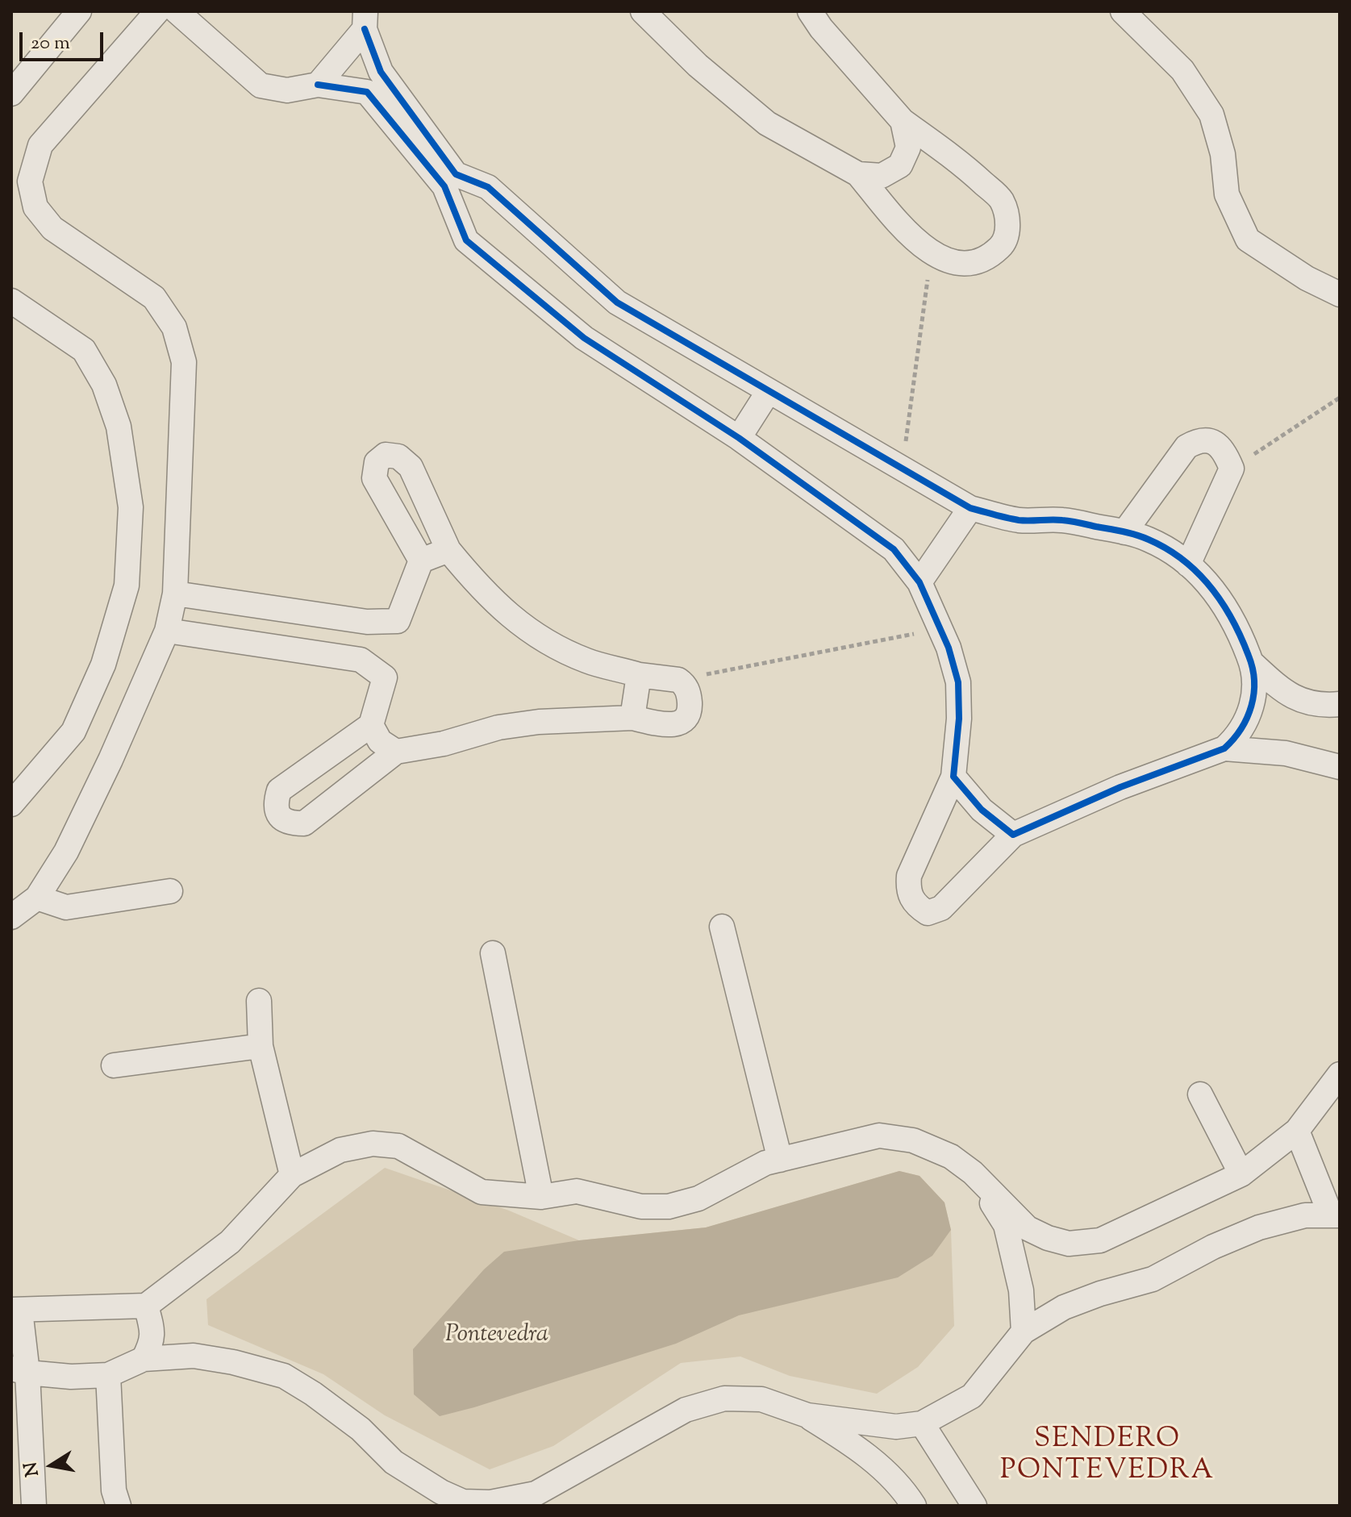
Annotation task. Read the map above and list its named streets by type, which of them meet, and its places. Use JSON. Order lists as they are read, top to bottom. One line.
{"districts":["SENDERO PONTEVEDRA"],"parks":["Pontevedra"],"scale_bar":"20 m","north":"left"}
